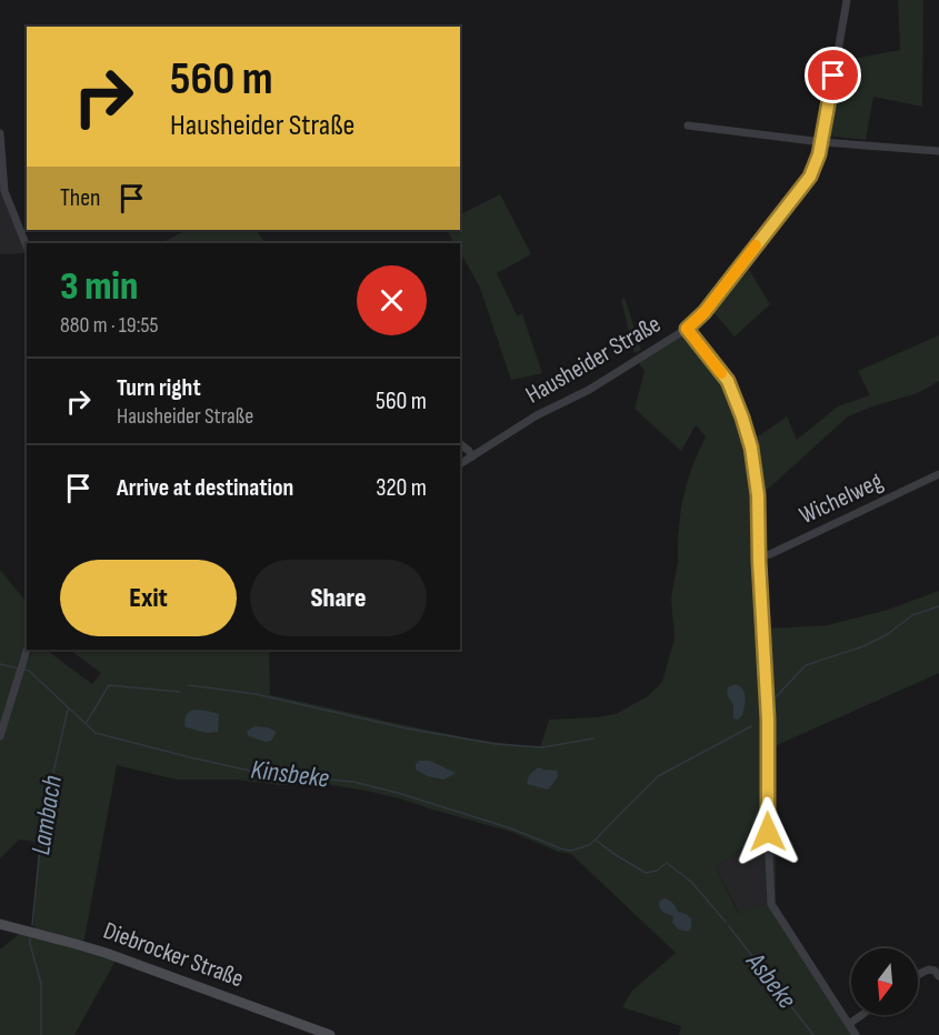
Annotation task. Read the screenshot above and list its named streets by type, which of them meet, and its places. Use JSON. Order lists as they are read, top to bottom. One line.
{"streets":{"main road":["Diebrocker Straße"],"street":["Hausheider Straße","Wichelweg"]},"water":["Kinsbeke","Lambach","Asbeke"],"north":"bottom","page":{"turn":["560 m","Hausheider Straße"],"then":"Then","heading":["3 min","880 m · 19:55"],"list":[{"name":"Turn right","note":"Hausheider Straße","value":"560 m"},{"name":"Arrive at destination","value":"320 m"}],"buttons":["Exit","Share"]}}
